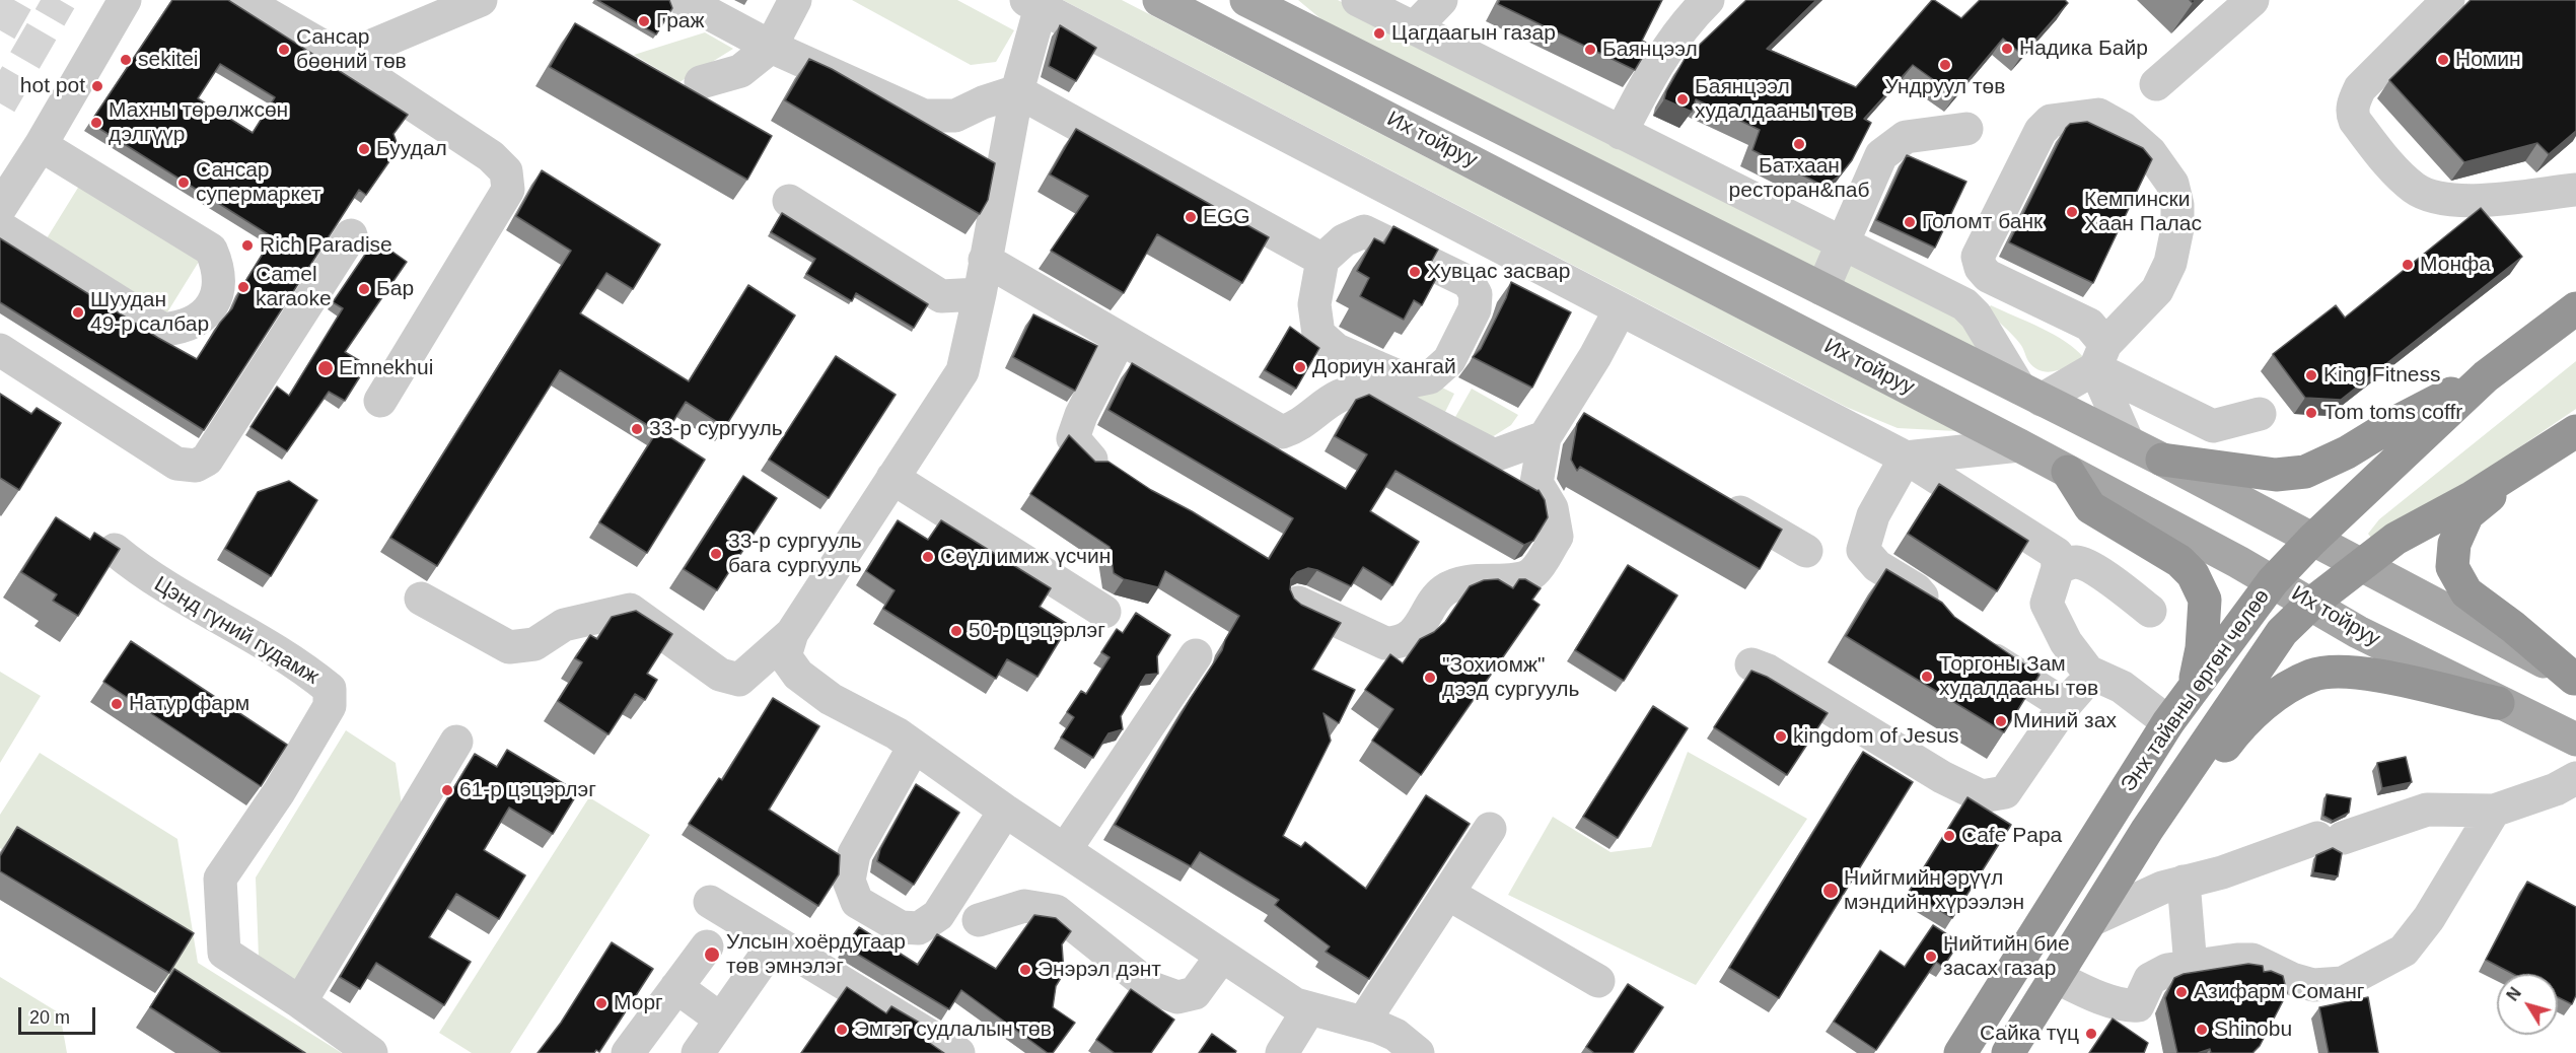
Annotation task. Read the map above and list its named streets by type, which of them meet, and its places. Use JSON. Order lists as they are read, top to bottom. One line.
{"streets":{"highway":["Энх тайвны өргөн чөлөө"],"main road":["Их тойруу"],"street":["Цэнд гүний гудамж"]},"crossings":[["Их тойруу","Энх тайвны өргөн чөлөө"]],"places":["Граж","Цагдаагын газар","Надика Байр","Сансар бөөний төв","Баянцээл","sekitei","Номин","Ундруул төв","hot pot","Баянцээл худалдааны төв","Махны төрөлжсөн дэлгүүр","Батхаан ресторан&паб","Буудал","Сансар супермаркет","Кемпински Хаан Палас","EGG","Голомт банк","Rich Paradise","Монфа","Хувцас засвар","Camel karaoke","Бар","Шуудан 49-р салбар","Дориун хангай","Emnekhui","King Fitness","Tom toms coffr","33-р сургууль","33-р сургууль бага сургууль","Сөүл имиж үсчин","50-р цэцэрлэг","Торгоны Зам худалдааны төв","\"Зохиомж\" дээд сургууль","Натур фарм","Миний зах","kingdom of Jesus","61-р цэцэрлэг","Cafe Papa","Нийгмийн эрүүл мэндийн хүрээлэн","Улсын хоёрдугаар төв эмнэлэг","Нийтийн бие засах газар","Энэрэл дэнт","Азифарм Соманг","Морг","Эмгэг судлалын төв","Shinobu","Сайка түц"],"scale_bar":"20 m","north":"top left"}
